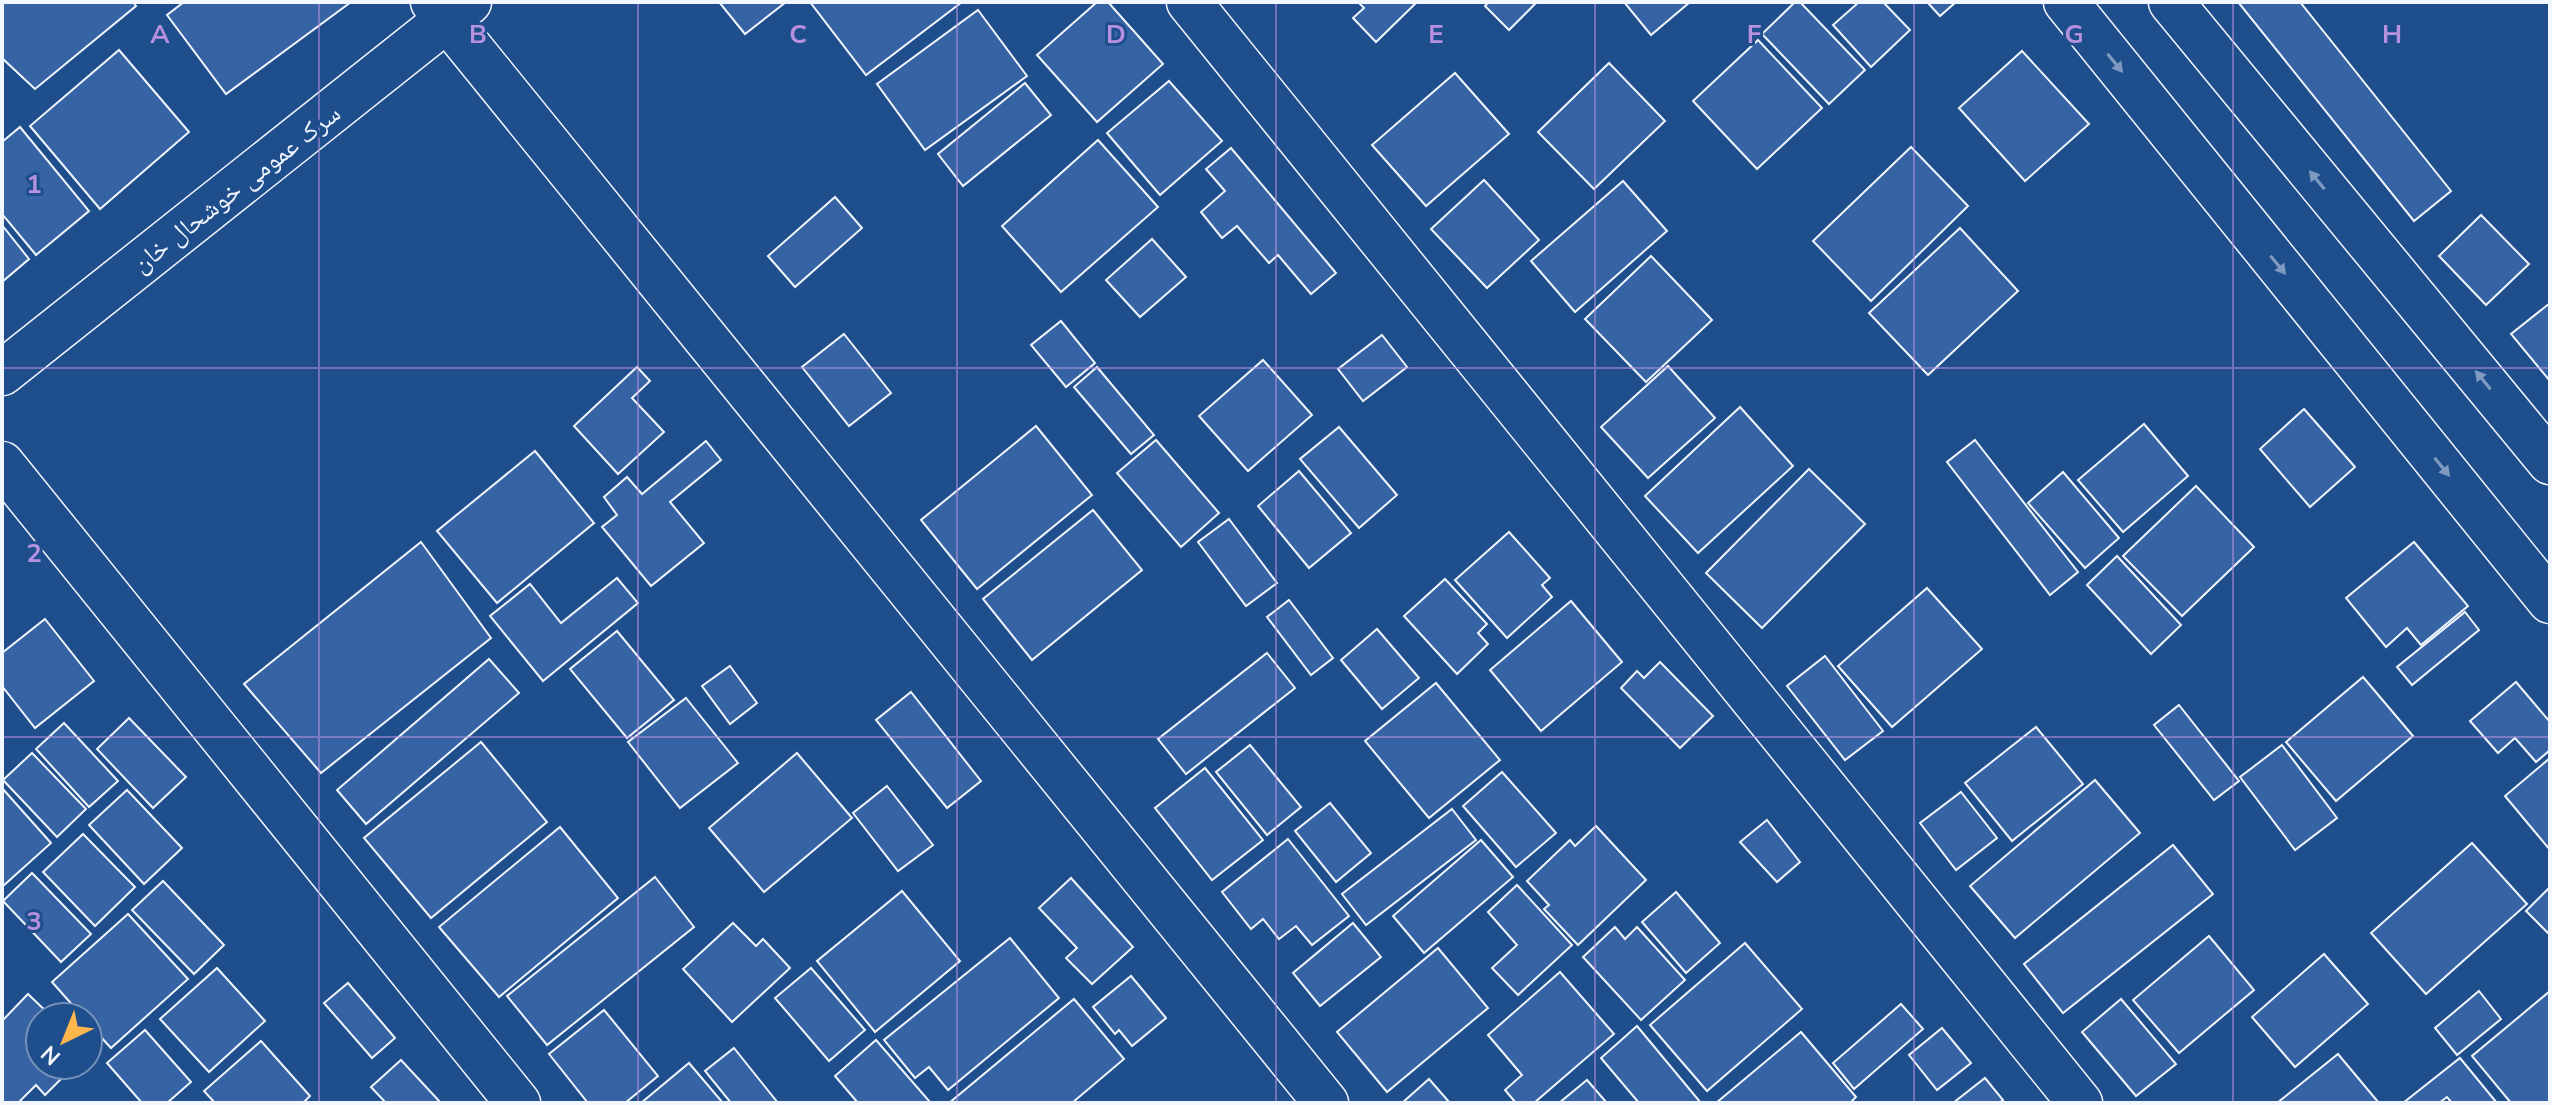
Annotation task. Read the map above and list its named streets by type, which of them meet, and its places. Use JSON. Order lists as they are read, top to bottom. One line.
{"streets":{"street":["سرک عمومی خوشحال خان"]},"north":"bottom left","grid":{"columns":["A","B","C","D","E","F","G","H"],"rows":["1","2","3"]}}
